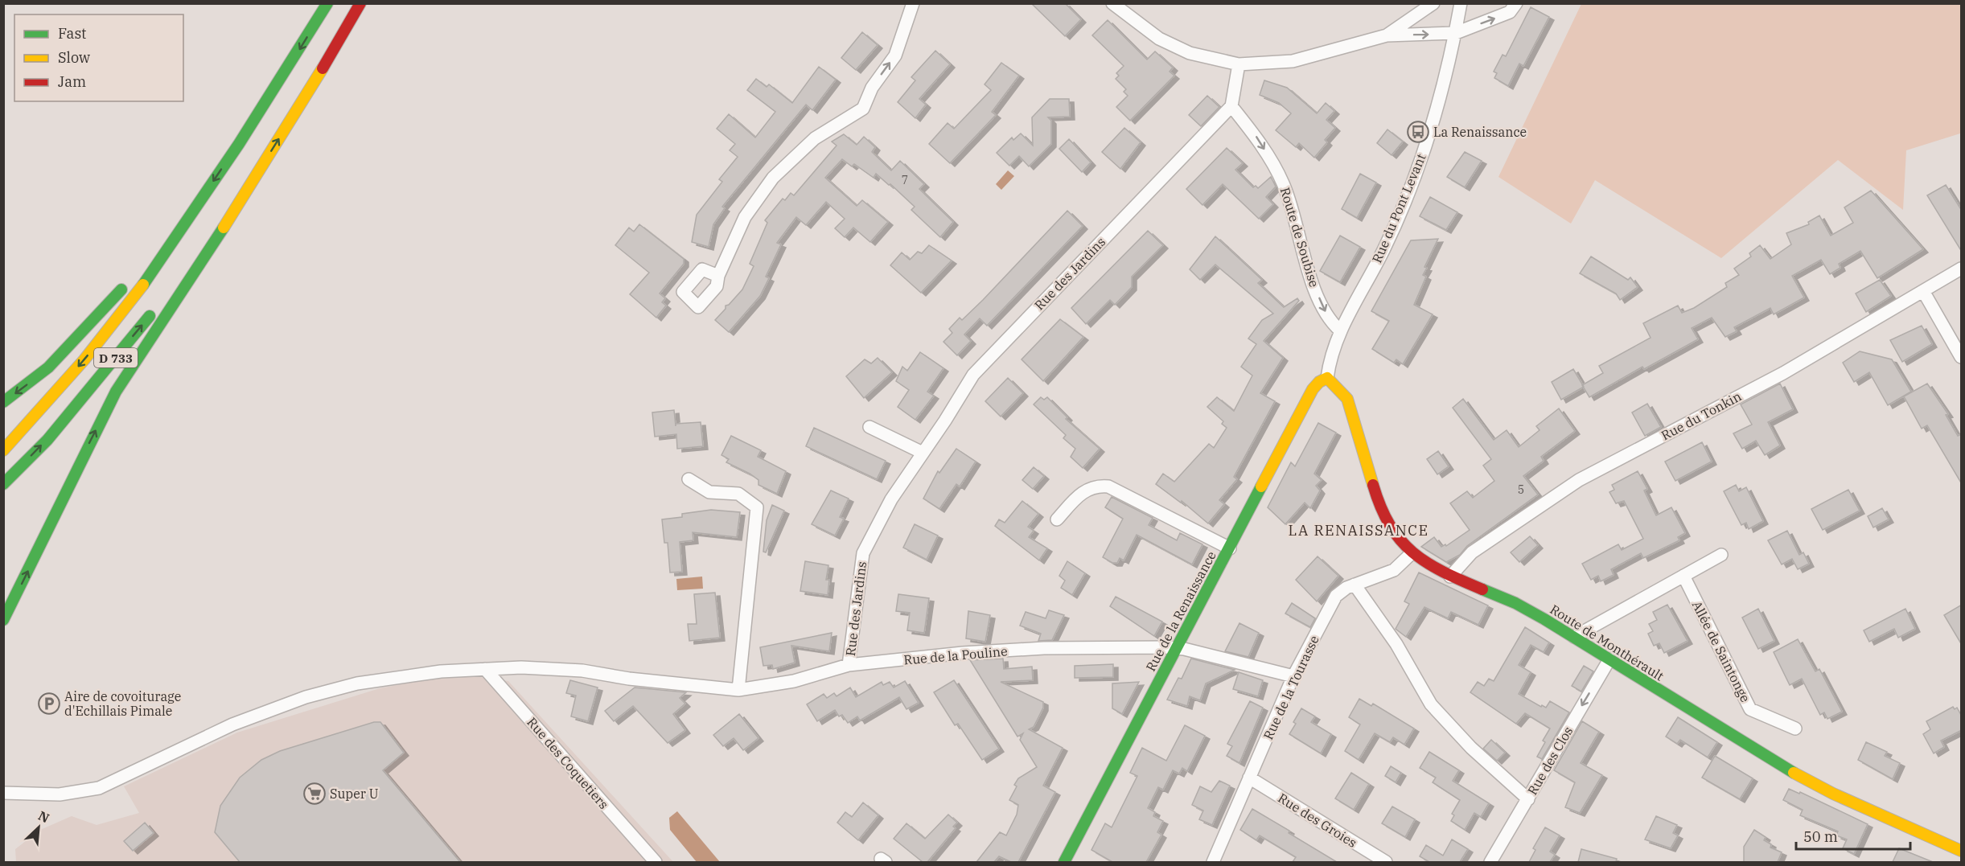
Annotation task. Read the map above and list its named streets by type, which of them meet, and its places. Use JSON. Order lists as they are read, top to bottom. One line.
{"streets":{"main road":["D 733","Rue de la Renaissance","Route de Monthérault"],"street":["Rue du Pont Levant","Route de Soubise","Rue des Jardins","Rue du Tonkin","Allée de Saintonge","Rue de la Pouline","Rue de la Tourasse","Rue des Clos","Rue des Coquetiers","Rue des Groies"]},"crossings":[["Rue du Pont Levant","Route de Soubise"],["Rue du Pont Levant","Rue de la Renaissance"],["Rue du Pont Levant","Route de Monthérault"],["Route de Soubise","Rue des Jardins"],["Rue des Jardins","Rue de la Pouline"],["Rue du Tonkin","Route de Monthérault"],["Rue de la Renaissance","Route de Monthérault"],["Rue de la Renaissance","Rue de la Pouline"],["Route de Monthérault","Rue de la Tourasse"],["Route de Monthérault","Rue des Clos"],["Rue de la Pouline","Rue de la Tourasse"],["Rue de la Pouline","Rue des Coquetiers"],["Rue de la Tourasse","Rue des Groies"]],"one_way":["Route de Soubise","Rue des Clos"],"districts":["LA RENAISSANCE"],"places":{"bus stop":["La Renaissance"],"parking":["Aire de covoiturage d'Echillais Pimale"],"supermarket":["Super U"]},"house_numbers":["7","5"],"legend":["Fast","Slow","Jam"],"scale_bar":"50 m","north":"top right"}
